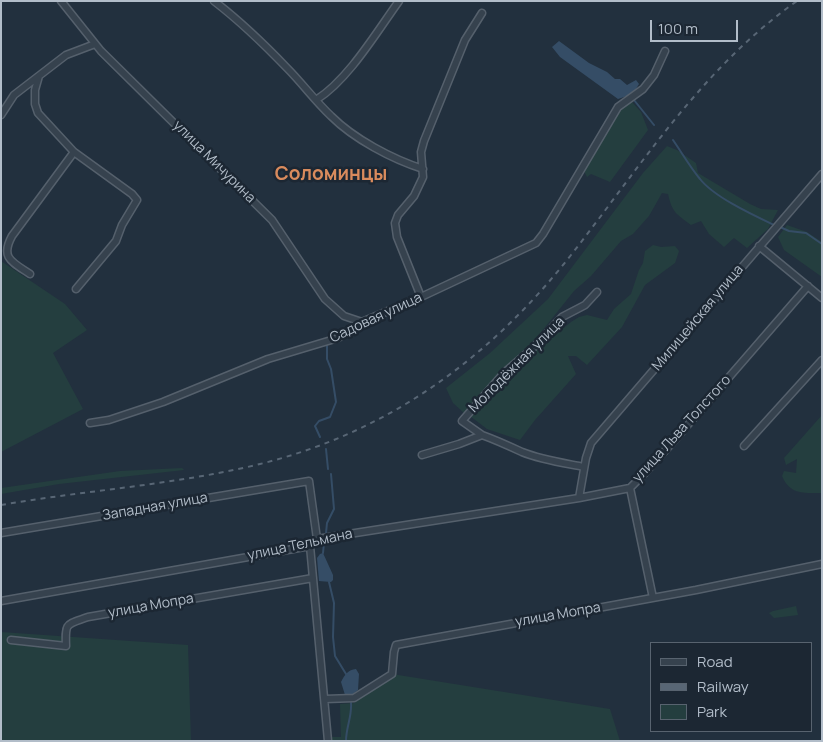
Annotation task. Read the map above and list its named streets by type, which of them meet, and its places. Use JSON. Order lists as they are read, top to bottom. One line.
{"streets":{"street":["улица Мичурина","Садовая улица","Милицейская улица","Молодёжная улица","улица Льва Толстого","Западная улица","улица Тельмана","улица Мопра"]},"crossings":[["улица Мичурина","Садовая улица"],["Милицейская улица","улица Тельмана"],["улица Льва Толстого","улица Тельмана"],["улица Льва Толстого","улица Мопра"],["Западная улица","улица Тельмана"]],"districts":["Соломинцы"],"legend":["Road","Railway","Park"],"scale_bar":"100 m"}
